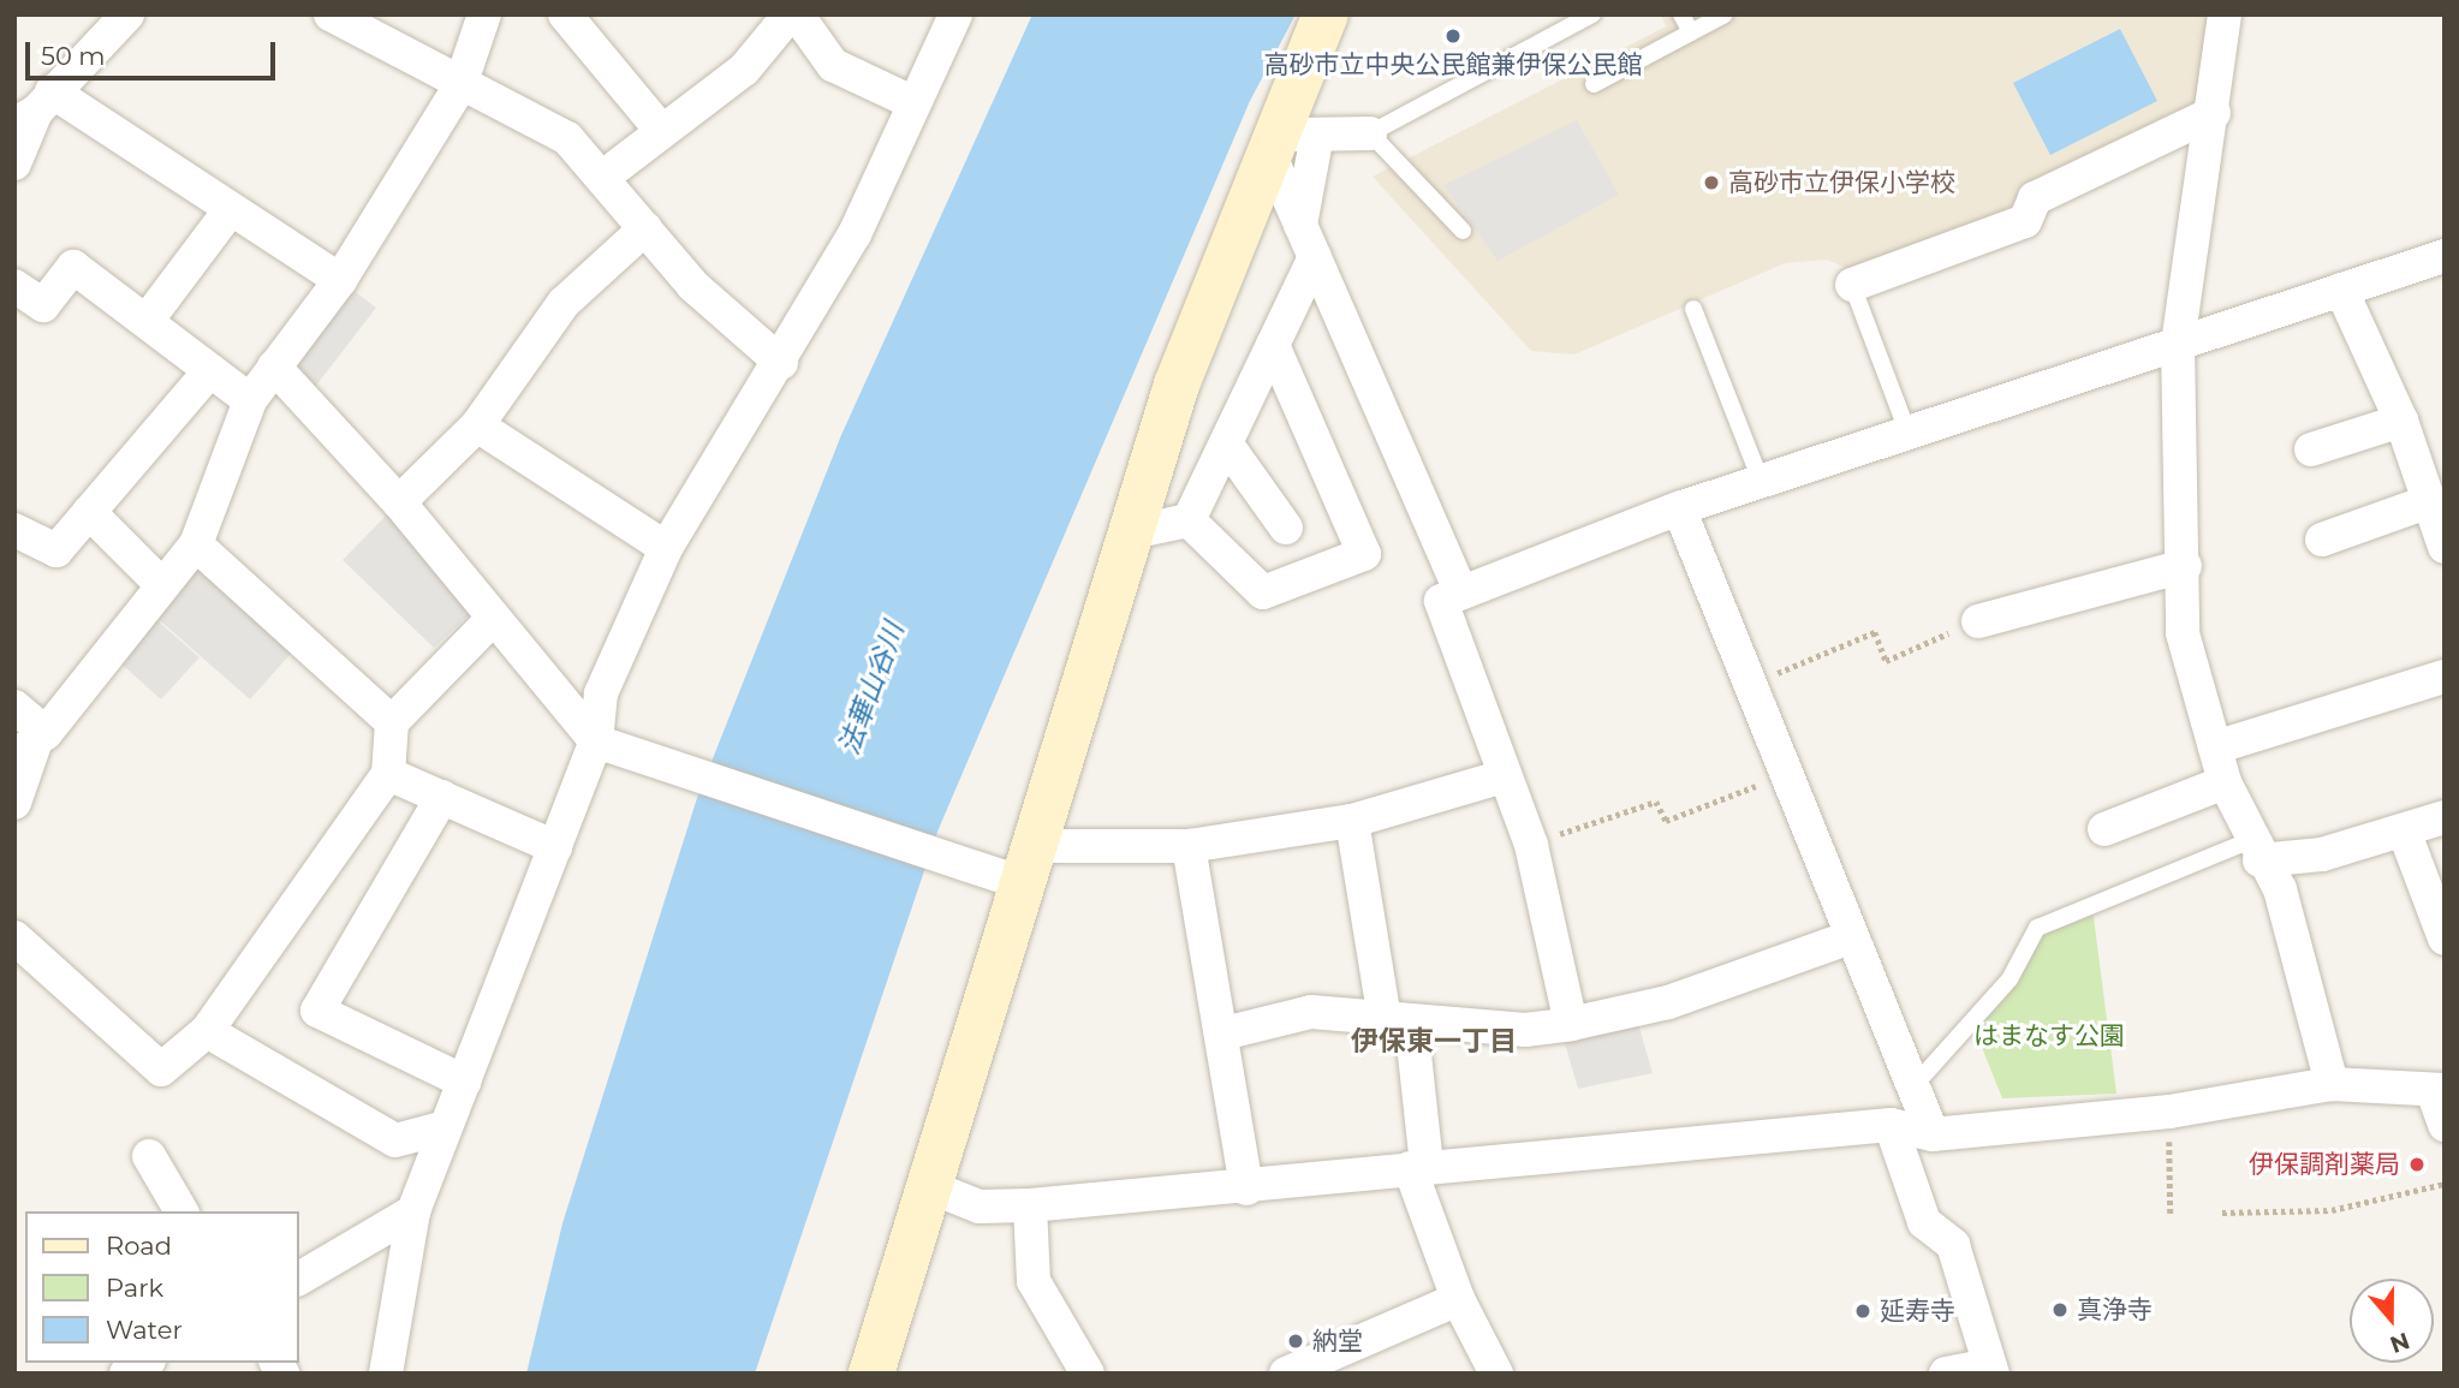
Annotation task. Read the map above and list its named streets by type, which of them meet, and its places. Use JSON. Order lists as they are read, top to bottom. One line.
{"districts":["伊保東一丁目"],"water":["法華山谷川"],"parks":["はまなす公園"],"places":["高砂市立中央公民館兼伊保公民館","高砂市立伊保小学校","伊保調剤薬局","真浄寺","延寿寺","納堂"],"legend":["Road","Park","Water"],"scale_bar":"50 m","north":"bottom"}
